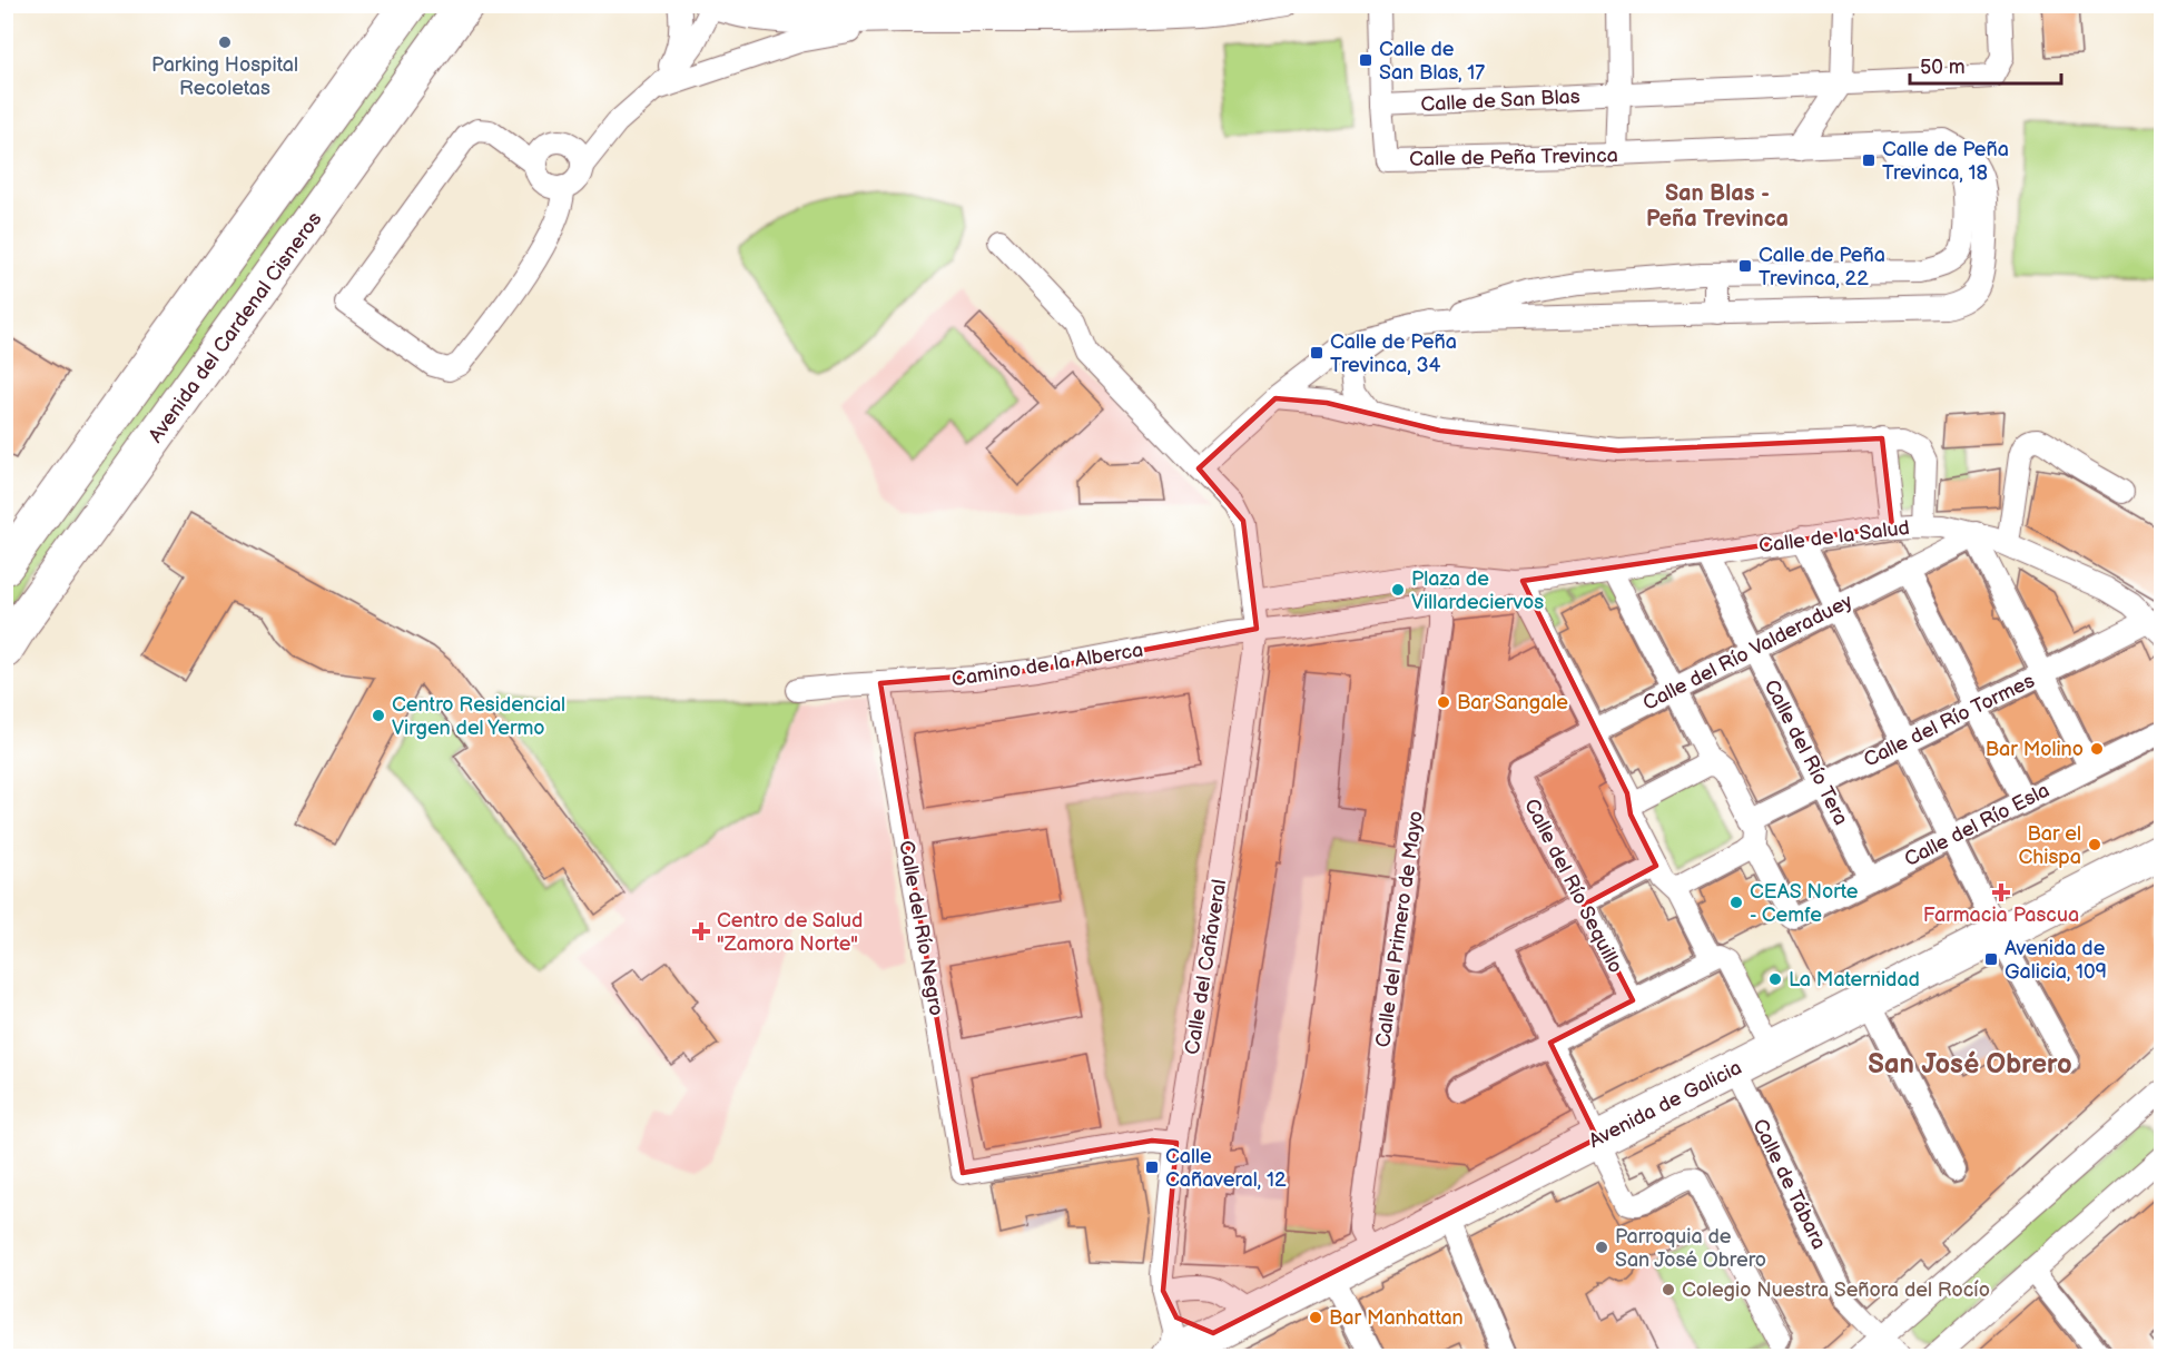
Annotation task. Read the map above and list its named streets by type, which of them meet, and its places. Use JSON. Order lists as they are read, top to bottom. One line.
{"streets":{"highway":["Avenida del Cardenal Cisneros","Avenida de Galicia"],"street":["Calle de San Blas","Calle de Peña Trevinca","Calle de la Salud","Calle del Río Valderaduey","Camino de la Alberca","Calle del Río Tormes","Calle del Río Tera","Calle del Río Esla","Calle del Río Sequillo","Calle del Río Negro","Calle del Primero de Mayo","Calle del Cañaveral","Calle de Tábara"]},"crossings":[["Calle de San Blas","Calle de Peña Trevinca"],["Calle de Peña Trevinca","Calle del Cañaveral"],["Calle de la Salud","Calle del Río Valderaduey"],["Calle de la Salud","Calle del Río Tormes"],["Calle de la Salud","Calle del Río Tera"],["Calle del Río Valderaduey","Calle del Río Tera"],["Calle del Río Valderaduey","Calle del Río Sequillo"],["Camino de la Alberca","Calle del Río Negro"],["Camino de la Alberca","Calle del Cañaveral"],["Calle del Río Tormes","Calle del Río Tera"],["Calle del Río Tormes","Calle del Río Esla"],["Calle del Río Tera","Calle del Río Esla"],["Calle del Río Negro","Calle del Cañaveral"],["Calle del Primero de Mayo","Avenida de Galicia"],["Calle del Cañaveral","Avenida de Galicia"],["Avenida de Galicia","Calle de Tábara"]],"districts":["San Blas - Peña Trevinca","San José Obrero"],"places":{"other":["Parking Hospital Recoletas","Plaza de Villardeciervos","Bar Sangale","Centro Residencial Virgen del Yermo","Bar Molino","Bar el Chispa","CEAS Norte - Cemfe","La Maternidad","Parroquia de San José Obrero","Colegio Nuestra Señora del Rocío","Bar Manhattan"],"transit":["Calle de San Blas, 17","Calle de Peña Trevinca, 18","Calle de Peña Trevinca, 22","Calle de Peña Trevinca, 34","Avenida de Galicia, 109","Calle Cañaveral, 12"],"health":["Farmacia Pascua","Centro de Salud \"Zamora Norte\""]},"scale_bar":"50 m"}
